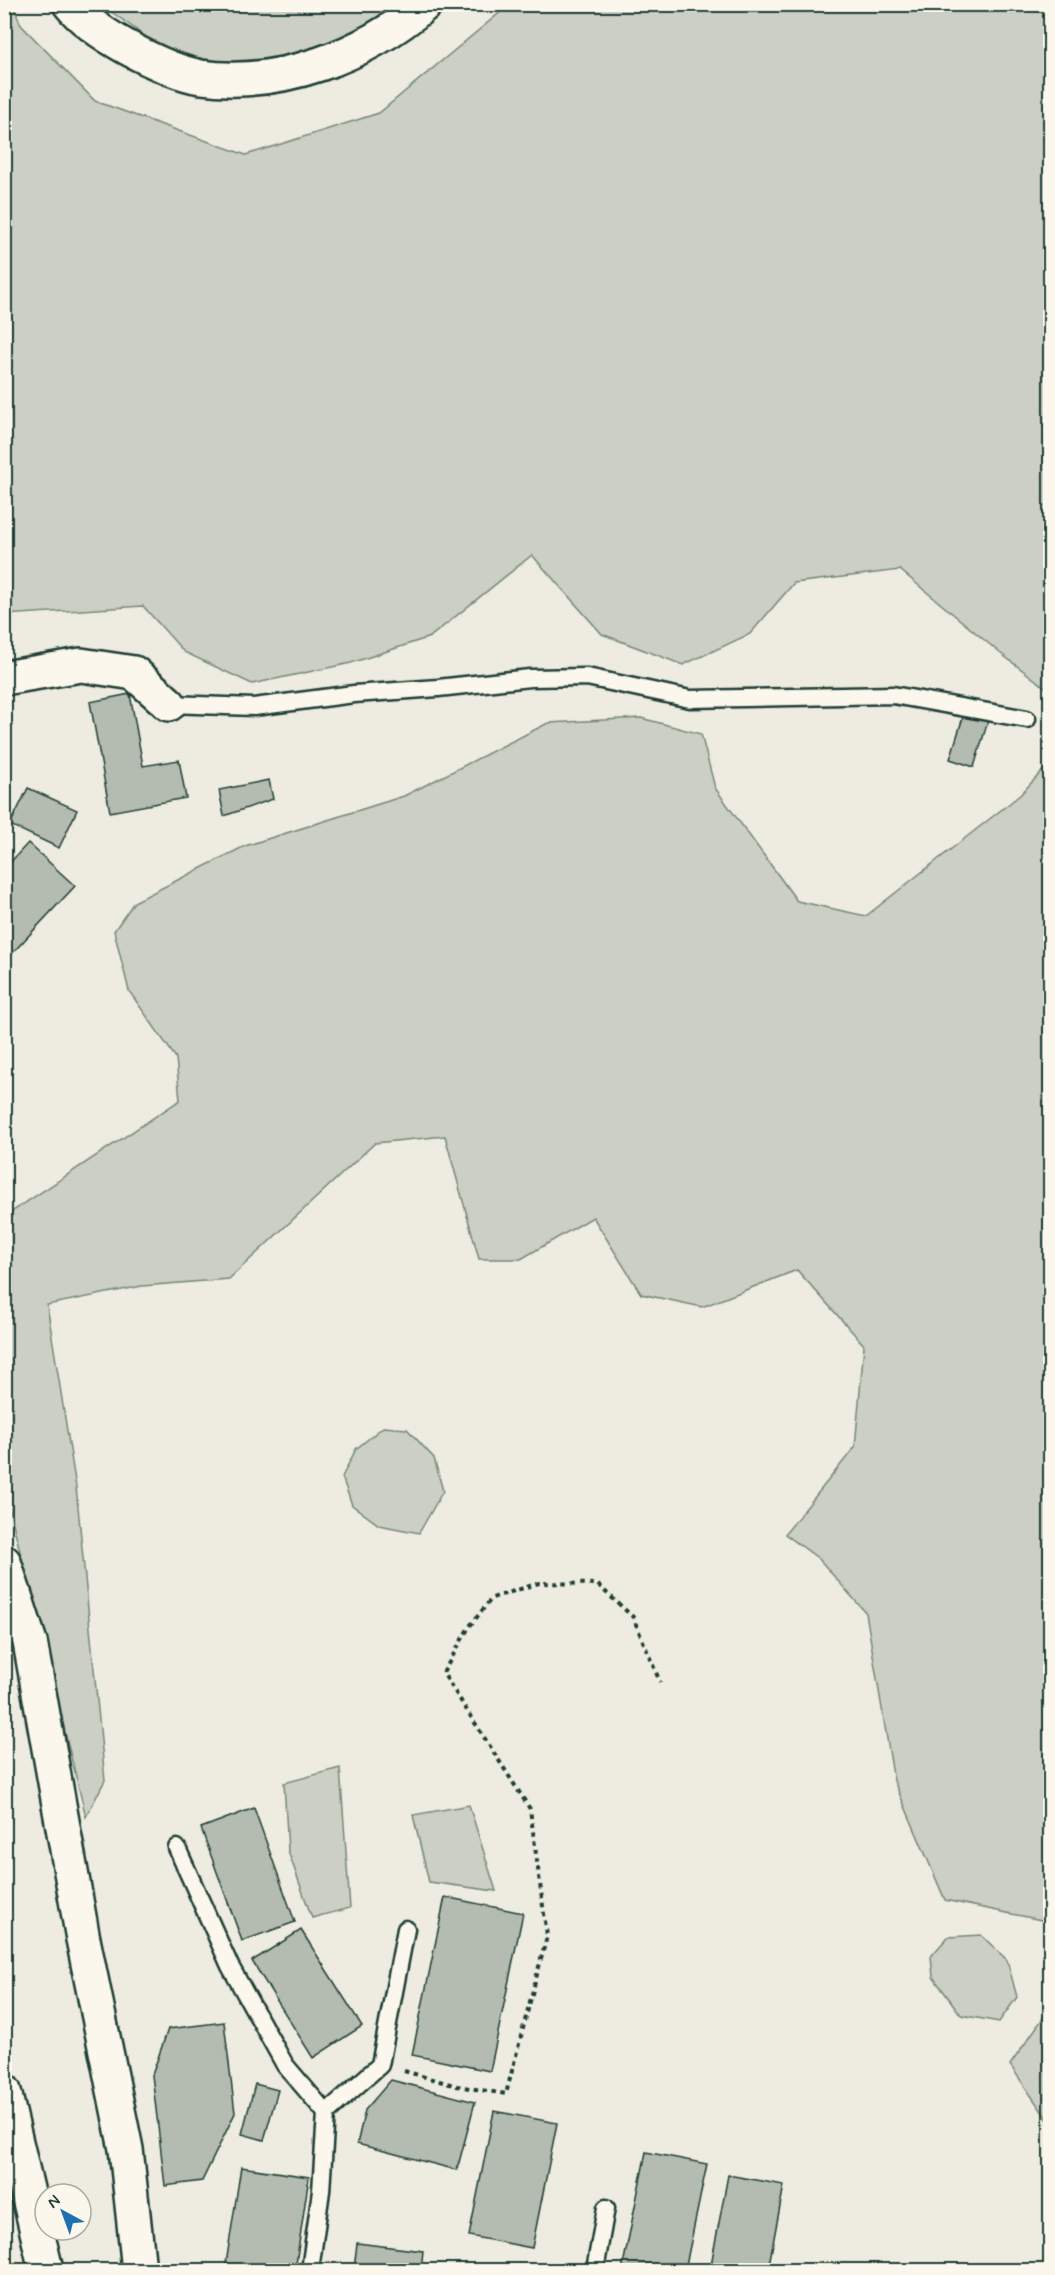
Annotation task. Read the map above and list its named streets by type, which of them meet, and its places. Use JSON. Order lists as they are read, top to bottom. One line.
{"north":"top left"}
